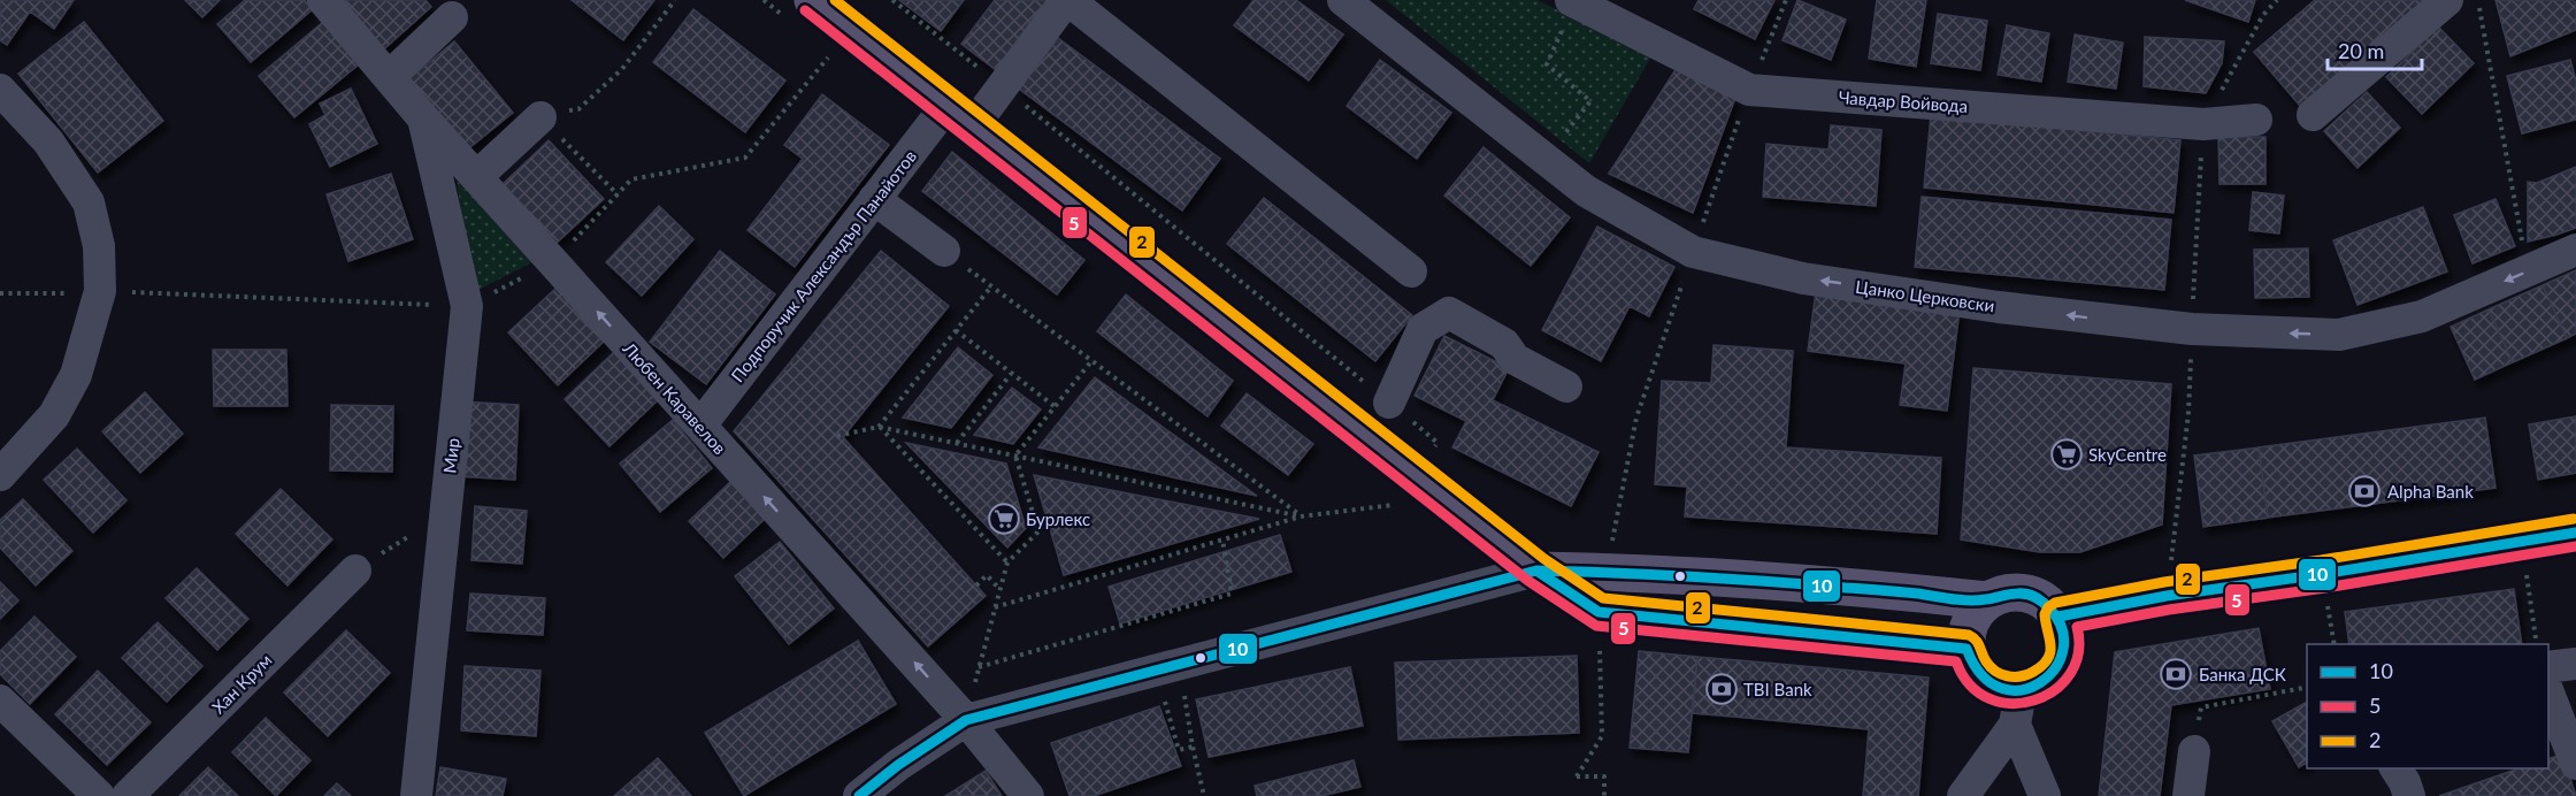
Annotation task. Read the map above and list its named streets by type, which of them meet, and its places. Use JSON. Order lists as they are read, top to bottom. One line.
{"streets":{"street":["Чавдар Войвода","Подпоручик Александър Панайотов","Цанко Церковски","Любен Каравелов","Мир","Хан Крум"]},"crossings":[["Подпоручик Александър Панайотов","Любен Каравелов"],["Любен Каравелов","Мир"]],"one_way":["Цанко Церковски","Любен Каравелов"],"places":{"supermarket":["SkyCentre","Бурлекс"],"bank":["Alpha Bank","Банка ДСК","TBI Bank"]},"lines":["transit line 2","transit line 5","transit line 10"],"legend":["10","5","2"],"scale_bar":"20 m"}
